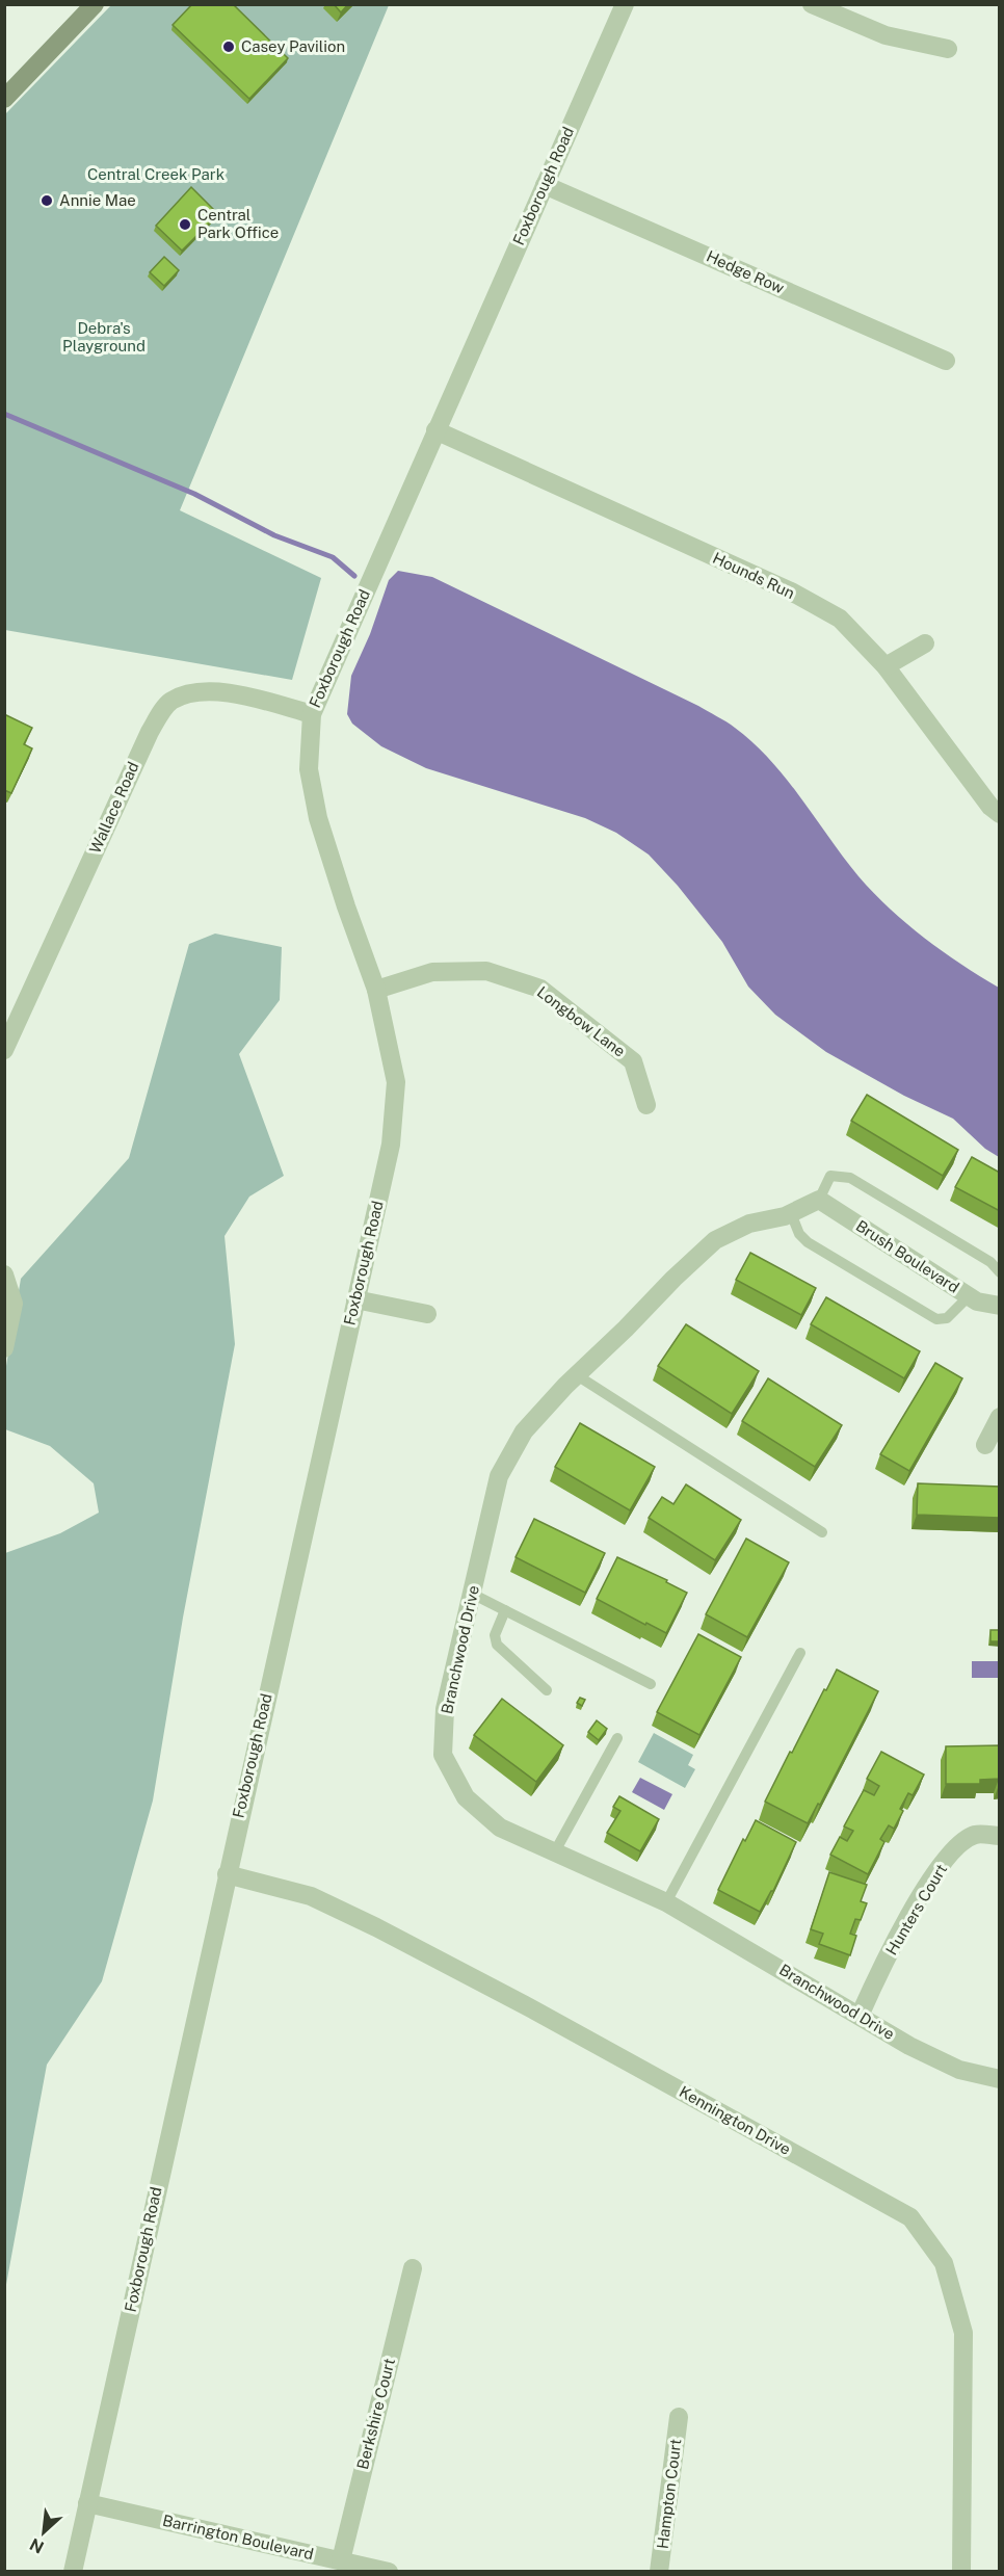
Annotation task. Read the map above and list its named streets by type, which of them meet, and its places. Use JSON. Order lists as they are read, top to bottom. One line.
{"streets":{"street":["Foxborough Road","Hedge Row","Hounds Run","Wallace Road","Longbow Lane","Brush Boulevard","Branchwood Drive","Hunters Court","Kennington Drive","Berkshire Court","Hampton Court","Barrington Boulevard"]},"crossings":[["Foxborough Road","Hedge Row"],["Foxborough Road","Hounds Run"],["Foxborough Road","Wallace Road"],["Foxborough Road","Longbow Lane"],["Foxborough Road","Kennington Drive"],["Foxborough Road","Barrington Boulevard"],["Brush Boulevard","Branchwood Drive"],["Branchwood Drive","Hunters Court"],["Berkshire Court","Barrington Boulevard"]],"parks":["Central Creek Park","Debra's Playground"],"places":["Casey Pavilion","Annie Mae","Central Park Office"],"north":"bottom left"}
